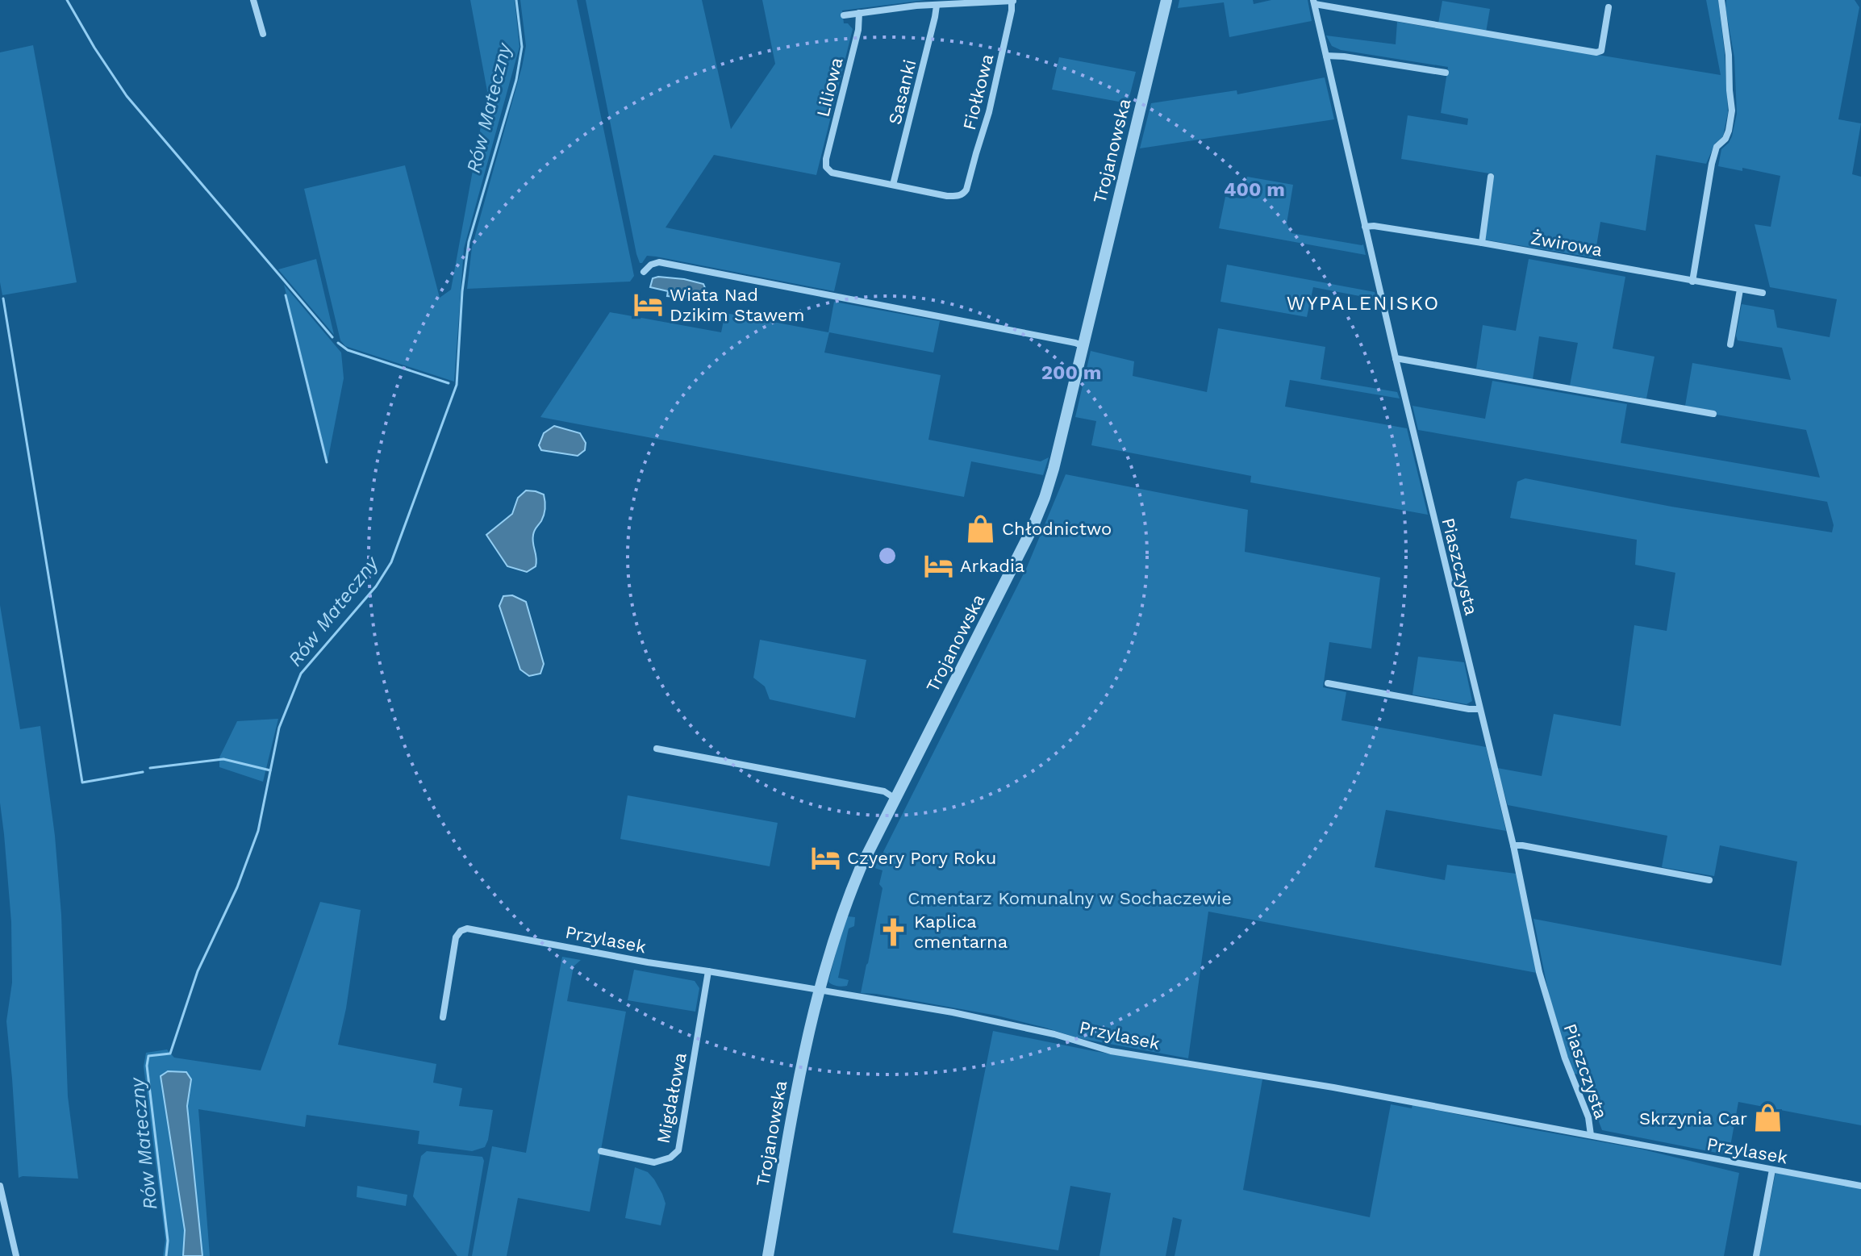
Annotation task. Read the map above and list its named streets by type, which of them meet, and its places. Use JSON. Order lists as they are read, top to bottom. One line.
{"streets":{"street":["Liliowa","Sasanki","Fiołkowa","Trojanowska","Żwirowa","Piaszczysta","Przylasek","Migdałowa"]},"crossings":[["Liliowa","Sasanki"],["Liliowa","Fiołkowa"],["Sasanki","Fiołkowa"],["Trojanowska","Przylasek"],["Żwirowa","Piaszczysta"],["Piaszczysta","Przylasek"],["Przylasek","Migdałowa"]],"districts":["WYPALENISKO"],"water":["Rów Mateczny"],"parks":["Cmentarz Komunalny w Sochaczewie"],"places":{"hotel":["Wiata Nad Dzikim Stawem","Arkadia","Czyery Pory Roku"],"shop":["Chłodnictwo","Skrzynia Car"],"church":["Kaplica cmentarna"]},"rings":["400 m","200 m"]}
